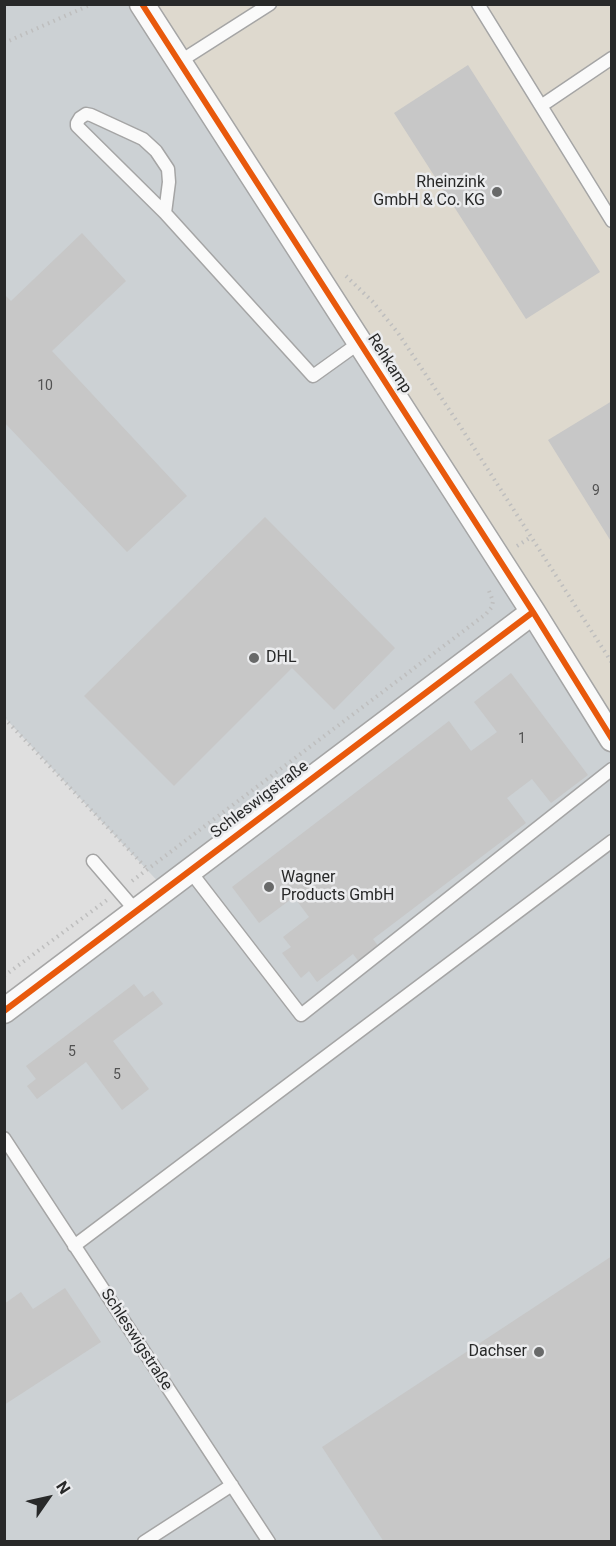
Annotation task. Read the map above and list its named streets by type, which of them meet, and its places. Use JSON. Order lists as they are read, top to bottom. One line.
{"streets":{"street":["Rehkamp","Schleswigstraße"]},"crossings":[["Rehkamp","Schleswigstraße"]],"places":["Rheinzink GmbH & Co. KG","DHL","Wagner Products GmbH","Dachser"],"house_numbers":["10","9","1","5","5"],"north":"top right"}
